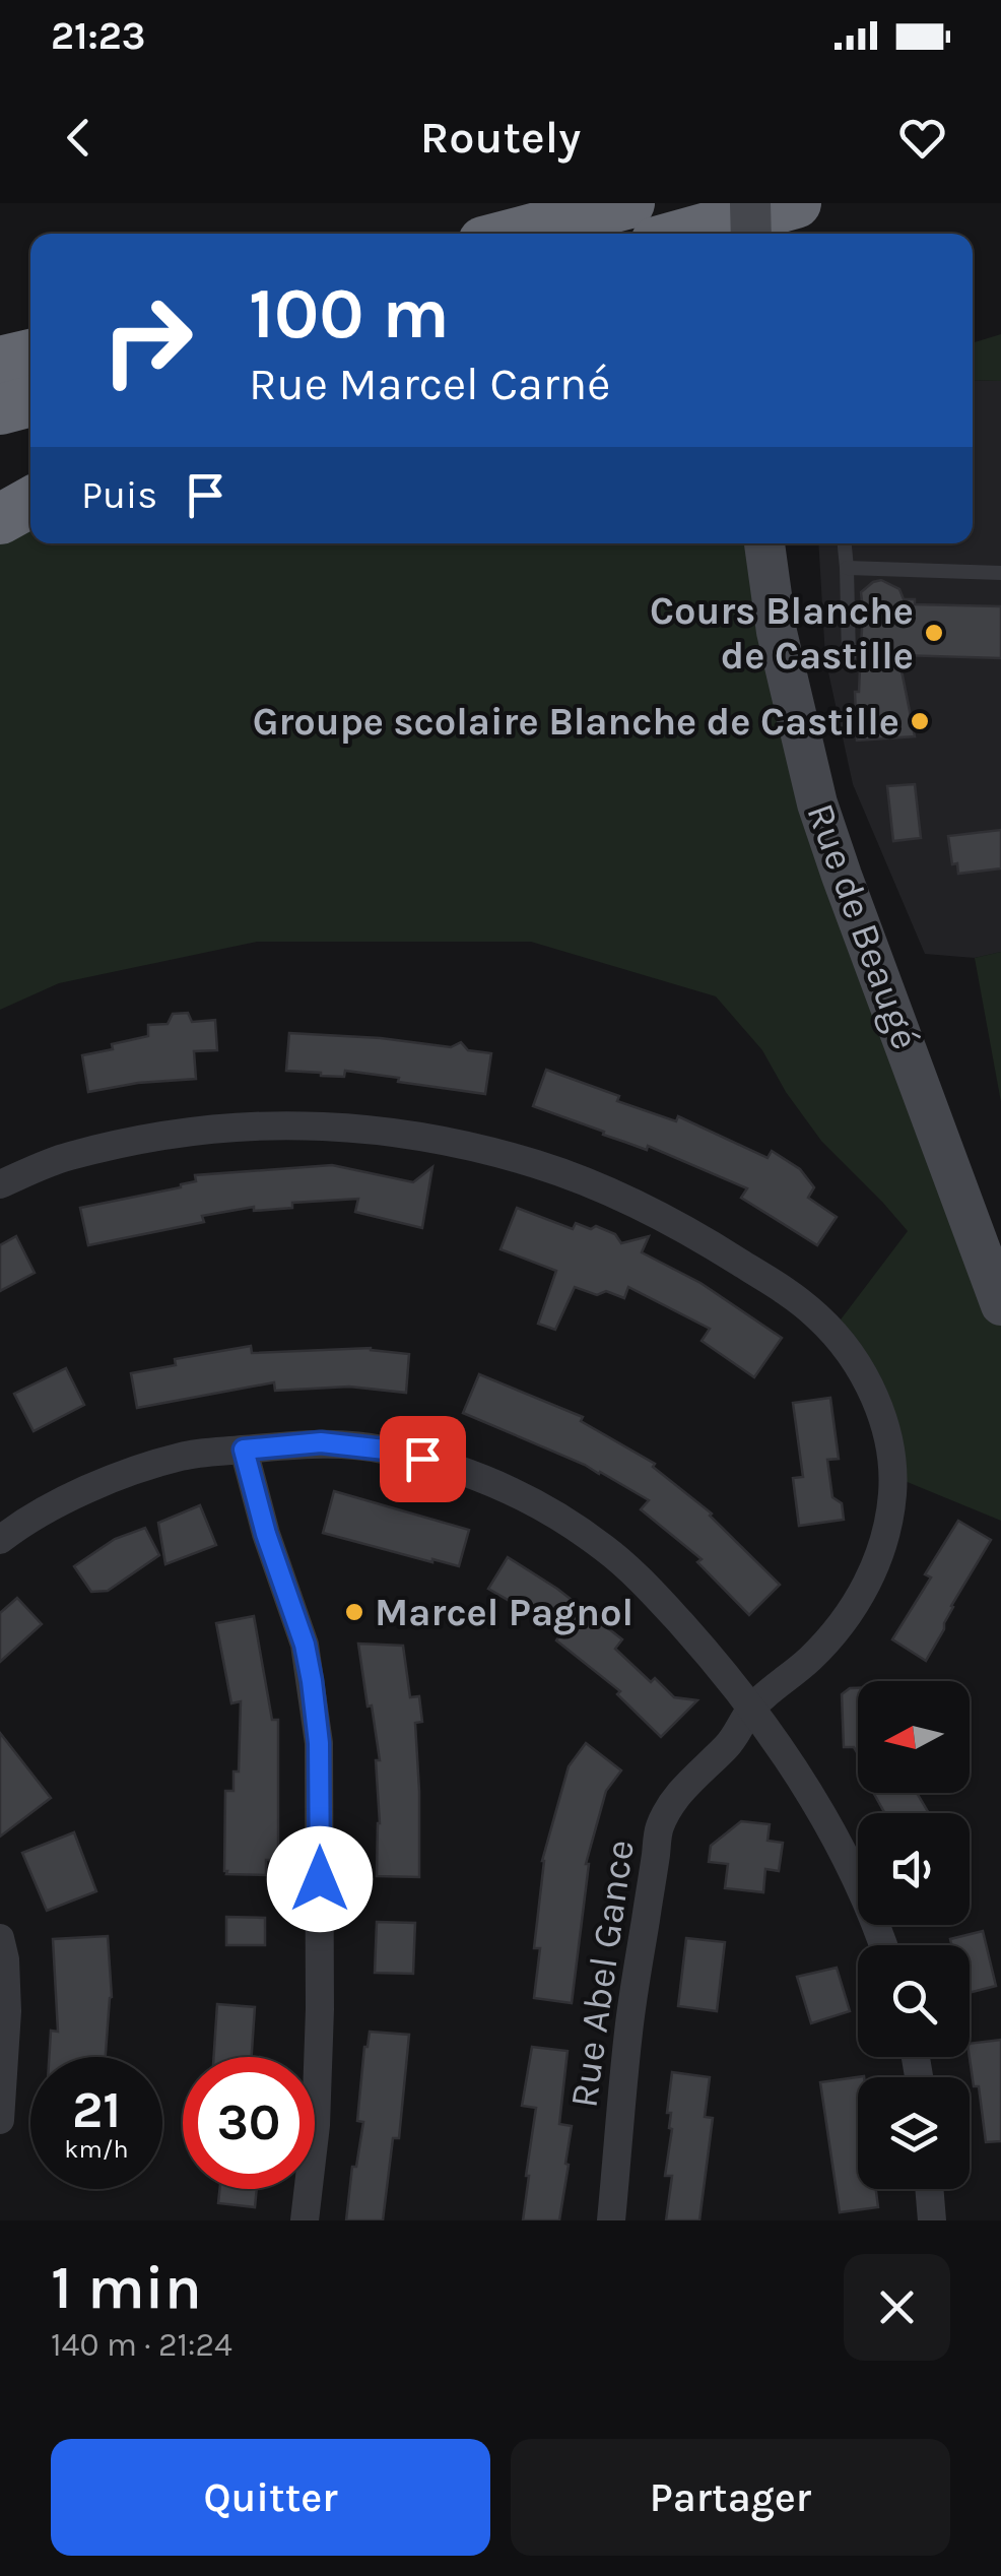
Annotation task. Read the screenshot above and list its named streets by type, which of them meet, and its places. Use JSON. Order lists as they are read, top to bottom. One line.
{"streets":{"street":["Rue de Beaugé","Rue Abel Gance"]},"places":["Cours Blanche de Castille","Groupe scolaire Blanche de Castille","Marcel Pagnol"],"north":"left","page":{"status":"21:23","header":"Routely","turn":["100 m","Rue Marcel Carné"],"then":"Puis","speed":"21 km/h","limit":"30","heading":["1 min","140 m · 21:24"],"buttons":["Quitter","Partager"]}}
